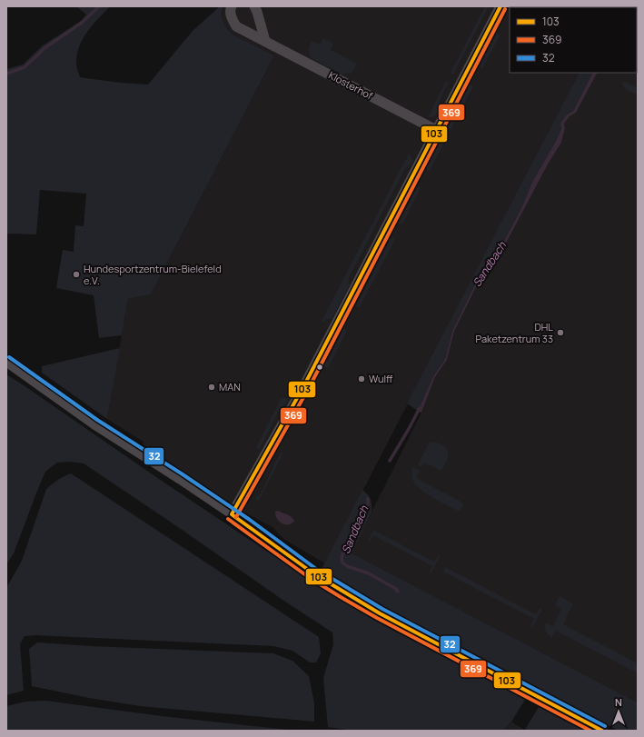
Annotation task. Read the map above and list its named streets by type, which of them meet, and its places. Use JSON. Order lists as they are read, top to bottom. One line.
{"streets":{"street":["Klosterhof"]},"water":["Sandbach"],"places":["Hundesportzentrum-Bielefeld e.V.","DHL Paketzentrum 33","Wulff","MAN"],"lines":["transit line 103","transit line 369","transit line 32"],"legend":["103","369","32"],"north":"top"}
